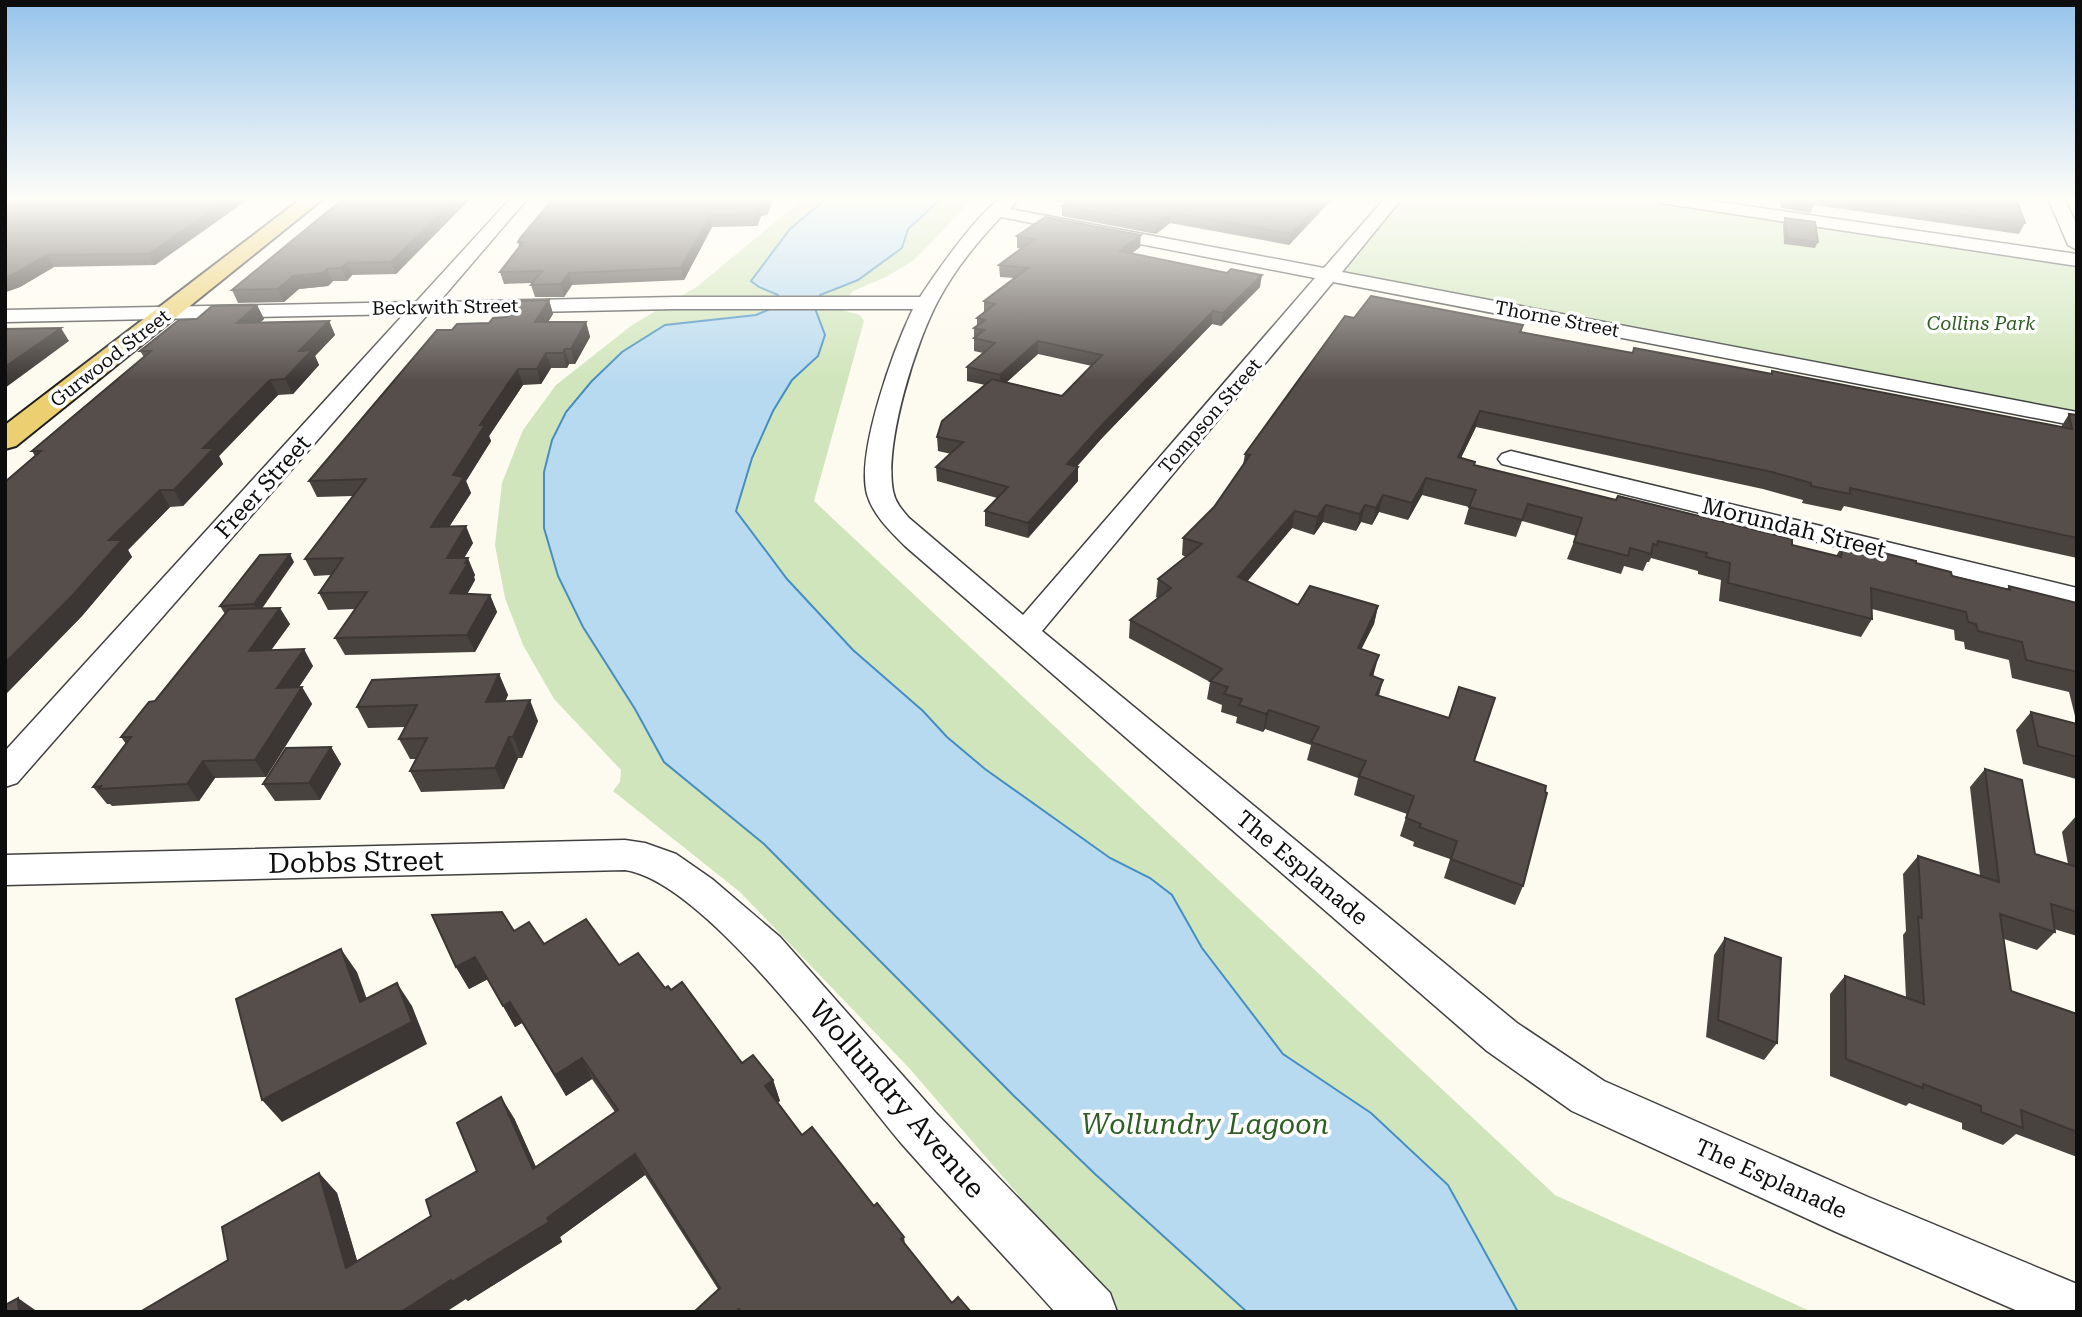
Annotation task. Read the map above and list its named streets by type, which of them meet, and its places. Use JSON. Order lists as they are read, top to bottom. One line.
{"streets":{"main road":["Gurwood Street"],"street":["Beckwith Street","Thorne Street","Tompson Street","Freer Street","Morundah Street","Dobbs Street","The Esplanade","Wollundry Avenue"]},"crossings":[["Beckwith Street","Gurwood Street"],["Beckwith Street","Freer Street"],["Beckwith Street","The Esplanade"],["Thorne Street","Tompson Street"],["Tompson Street","The Esplanade"],["Dobbs Street","Wollundry Avenue"]],"parks":["Collins Park","Wollundry Lagoon"]}
